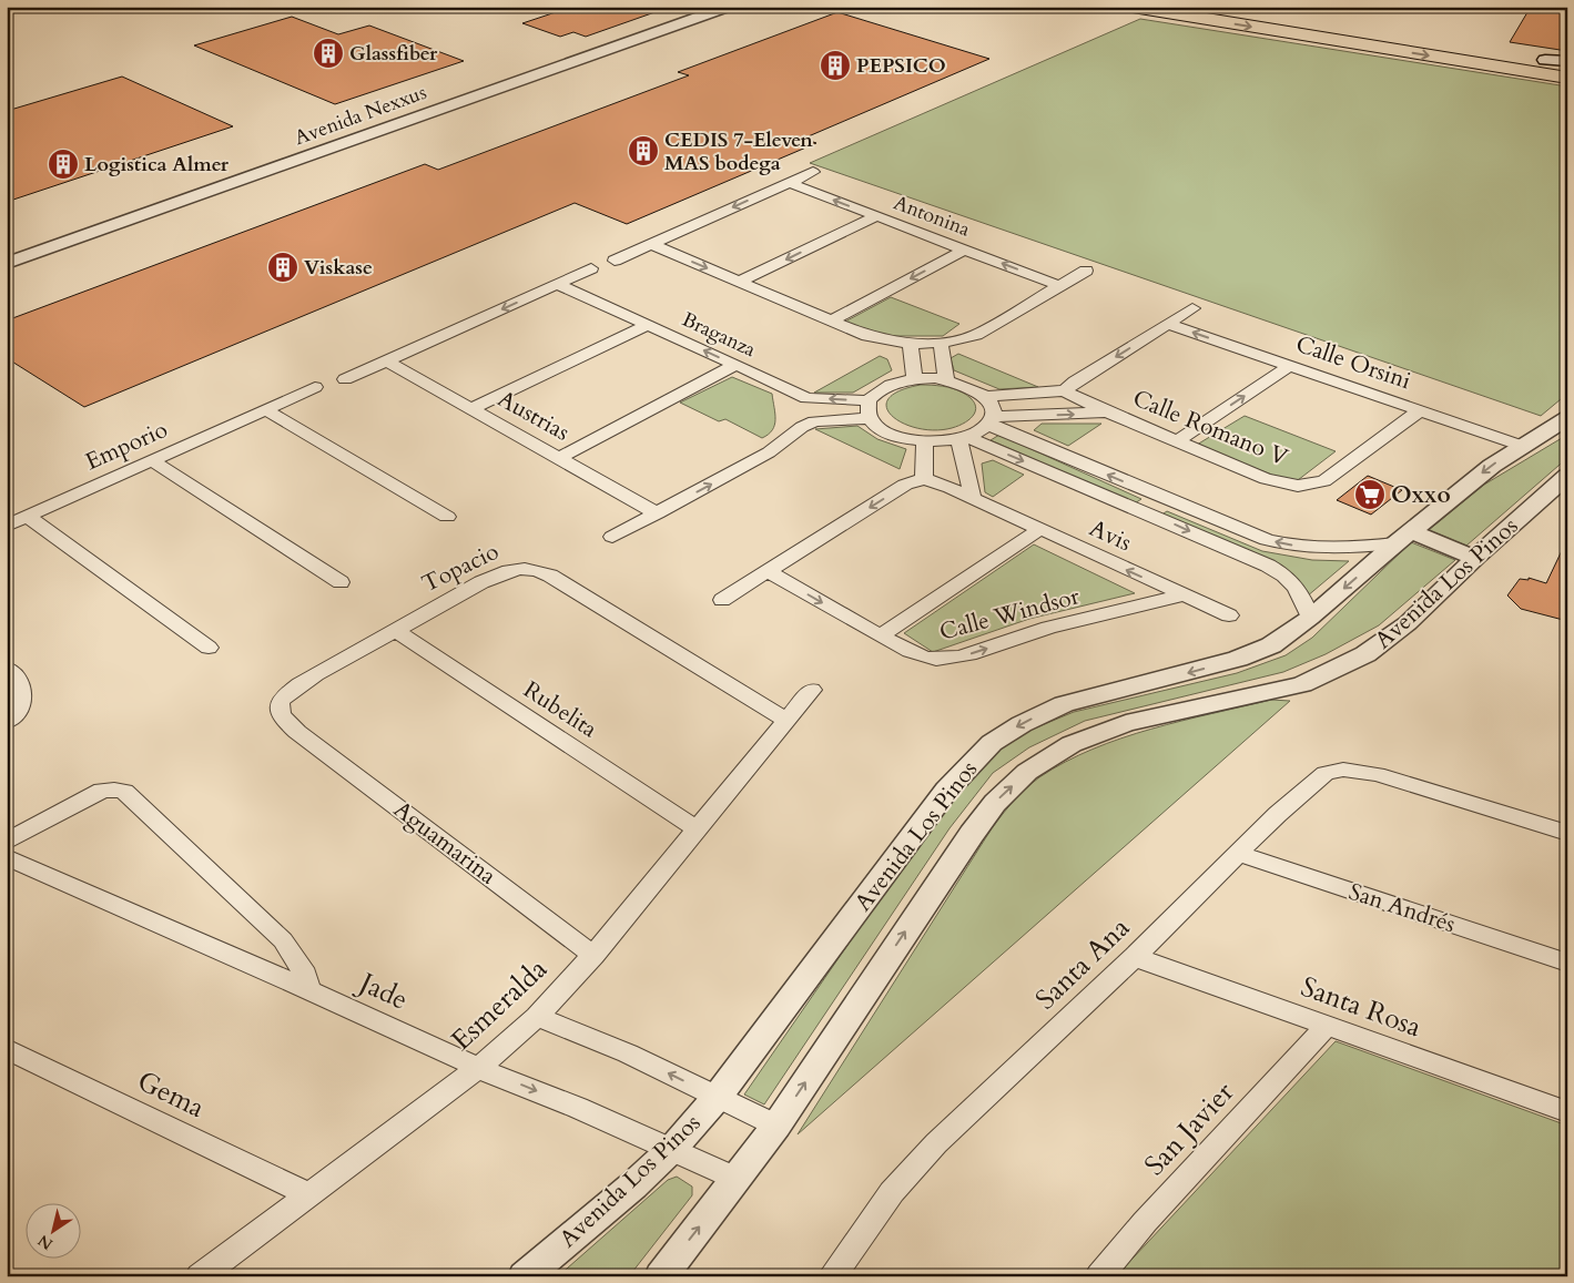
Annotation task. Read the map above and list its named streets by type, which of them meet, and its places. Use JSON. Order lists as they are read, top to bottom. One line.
{"streets":{"street":["Avenida Nexxus","Antonina","Braganza","Calle Orsini","Austrias","Calle Romano V","Emporio","Avis","Topacio","Avenida Los Pinos","Calle Windsor","Rubelita","Aguamarina","San Andrés","Santa Ana","Jade","Esmeralda","Santa Rosa","Gema","San Javier"]},"crossings":[["Calle Orsini","Calle Romano V"],["Calle Orsini","Avenida Los Pinos"],["Avis","Calle Windsor"],["Topacio","Rubelita"],["Topacio","Aguamarina"],["Topacio","Esmeralda"],["Avenida Los Pinos","Jade"],["Rubelita","Esmeralda"],["Aguamarina","Esmeralda"],["San Andrés","Santa Ana"],["Santa Ana","Santa Rosa"],["Jade","Esmeralda"],["Esmeralda","Gema"],["Santa Rosa","San Javier"]],"places":{"building":["Glassfiber","PEPSICO","CEDIS 7-Eleven MAS bodega","Logistica Almer","Viskase"],"supermarket":["Oxxo"]},"north":"bottom left"}
